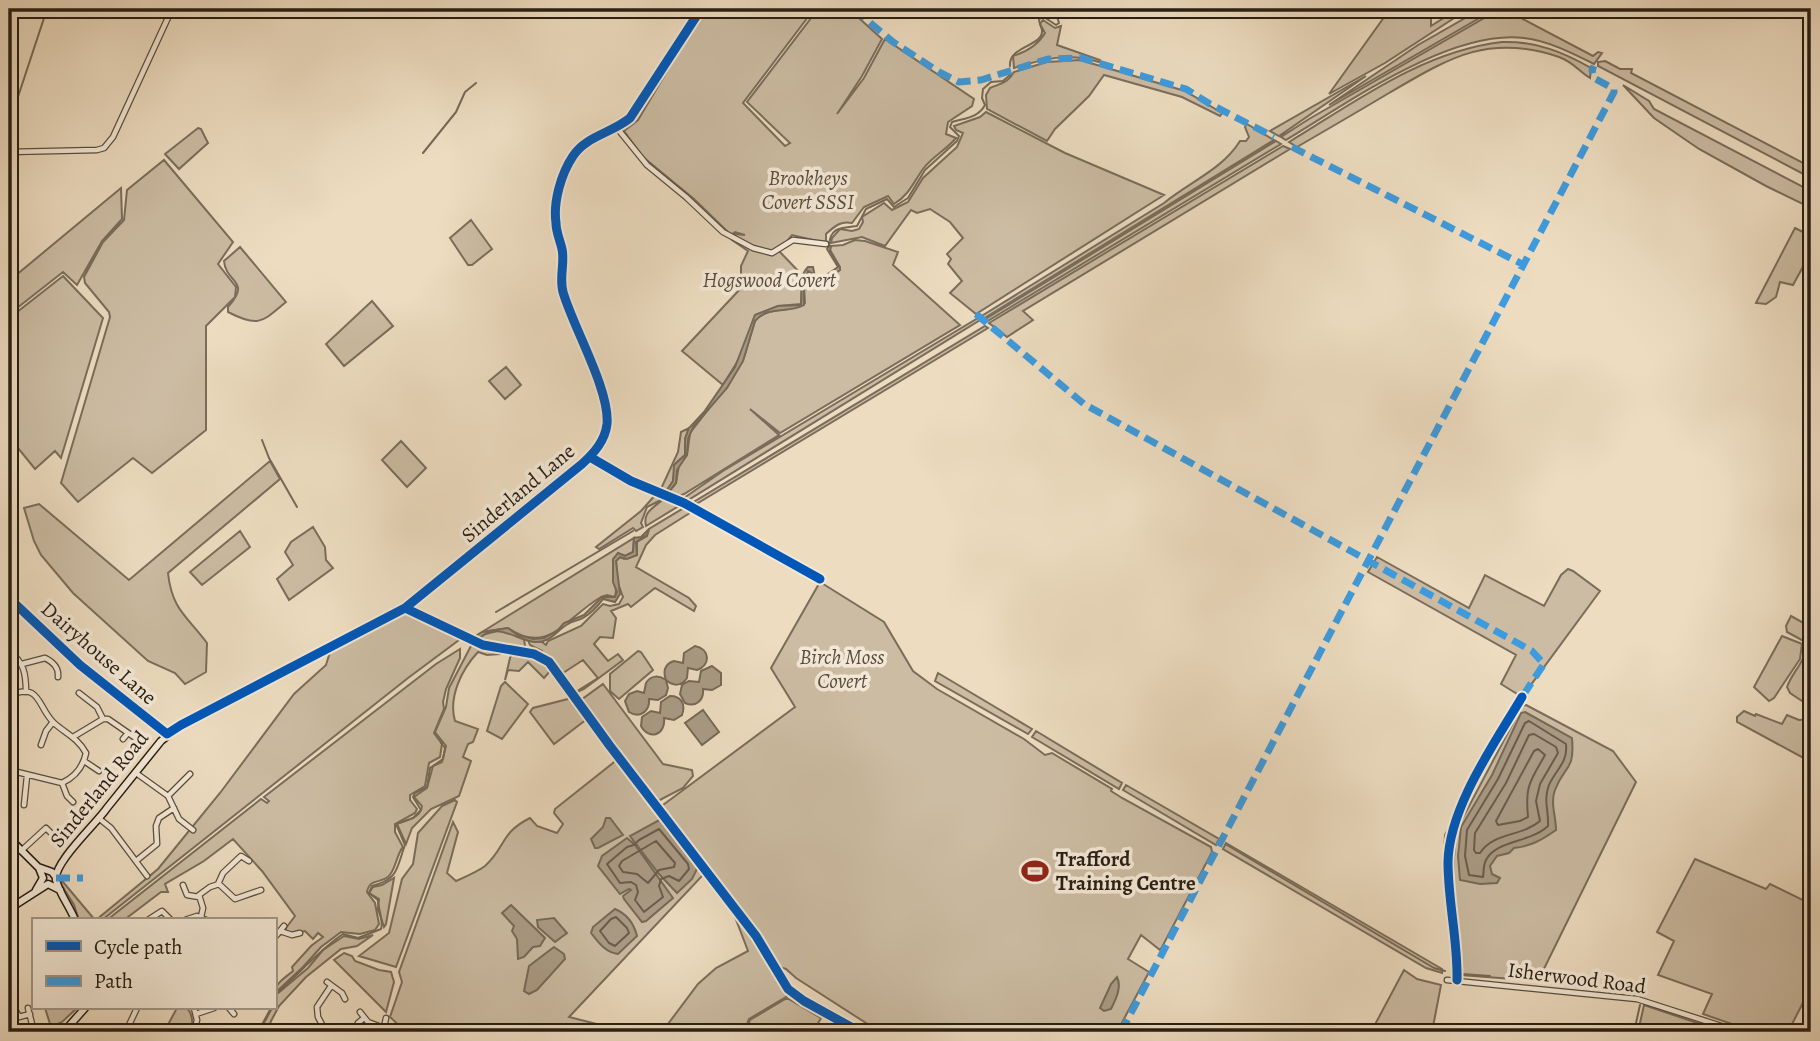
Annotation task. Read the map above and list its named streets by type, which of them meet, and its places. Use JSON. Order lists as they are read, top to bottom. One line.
{"streets":{"street":["Sinderland Lane","Dairyhouse Lane","Sinderland Road","Isherwood Road"]},"crossings":[["Sinderland Lane","Dairyhouse Lane"],["Sinderland Lane","Sinderland Road"],["Dairyhouse Lane","Sinderland Road"]],"parks":["Brookheys Covert SSSI","Hogswood Covert","Birch Moss Covert"],"places":{"sports":["Trafford Training Centre"]},"legend":["Cycle path","Path"]}
